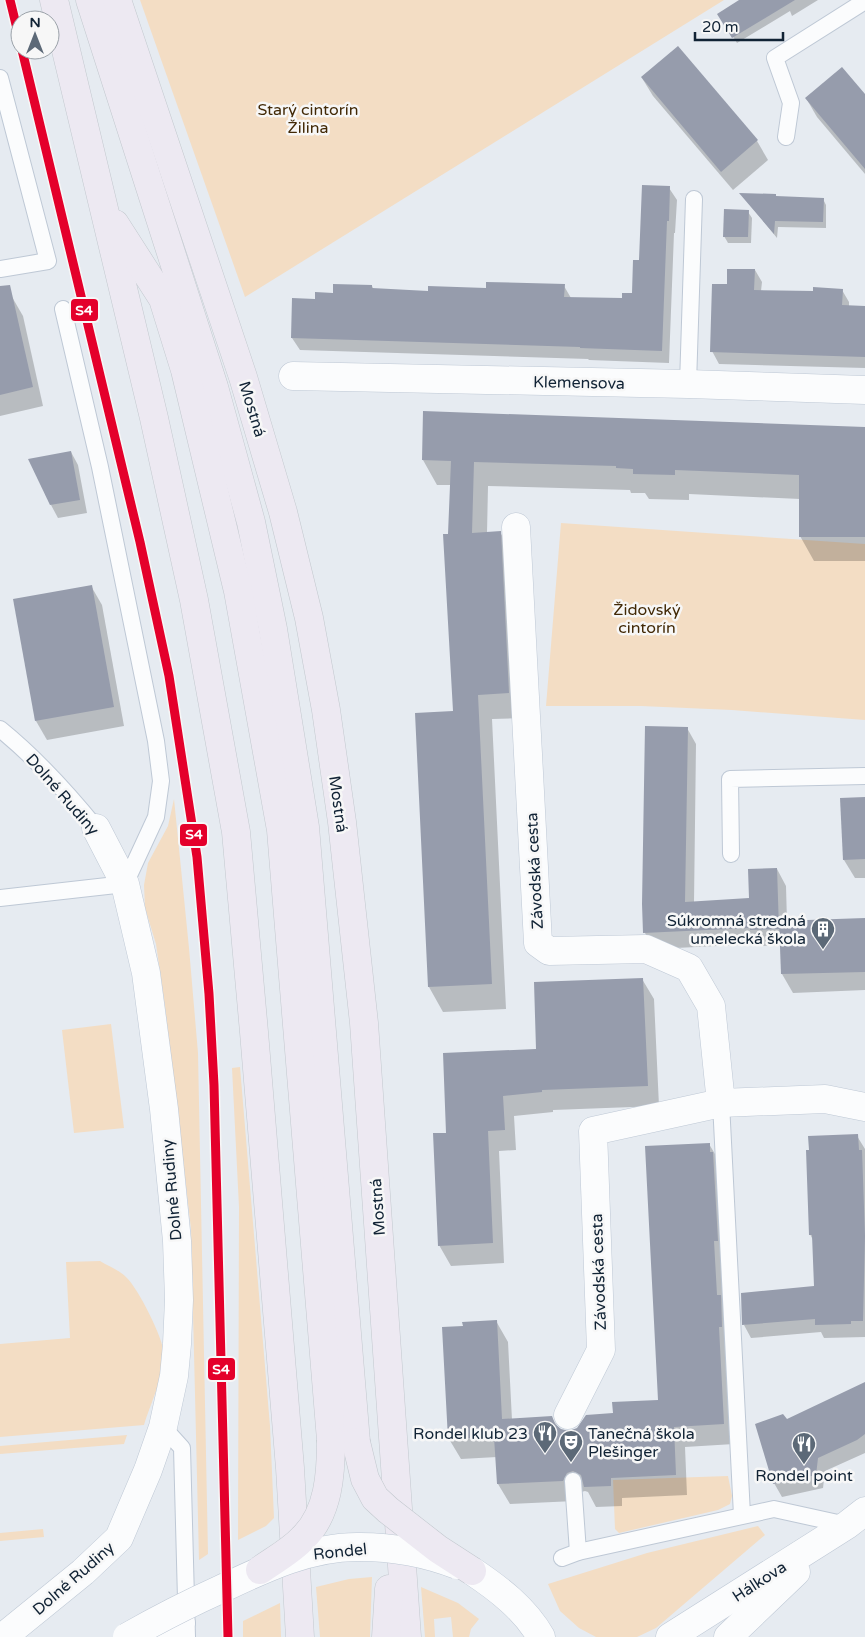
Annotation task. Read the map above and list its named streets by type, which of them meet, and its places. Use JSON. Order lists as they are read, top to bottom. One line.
{"streets":{"main road":["Mostná"],"street":["Klemensova","Dolné Rudiny","Závodská cesta","Rondel","Hálkova"]},"parks":["Starý cintorín Žilina","Židovský cintorín"],"places":{"building":["Súkromná stredná umelecká škola"],"restaurant":["Rondel klub 23","Rondel point"],"theatre":["Tanečná škola Plešinger"]},"lines":["transit line S4"],"scale_bar":"20 m","north":"top"}
